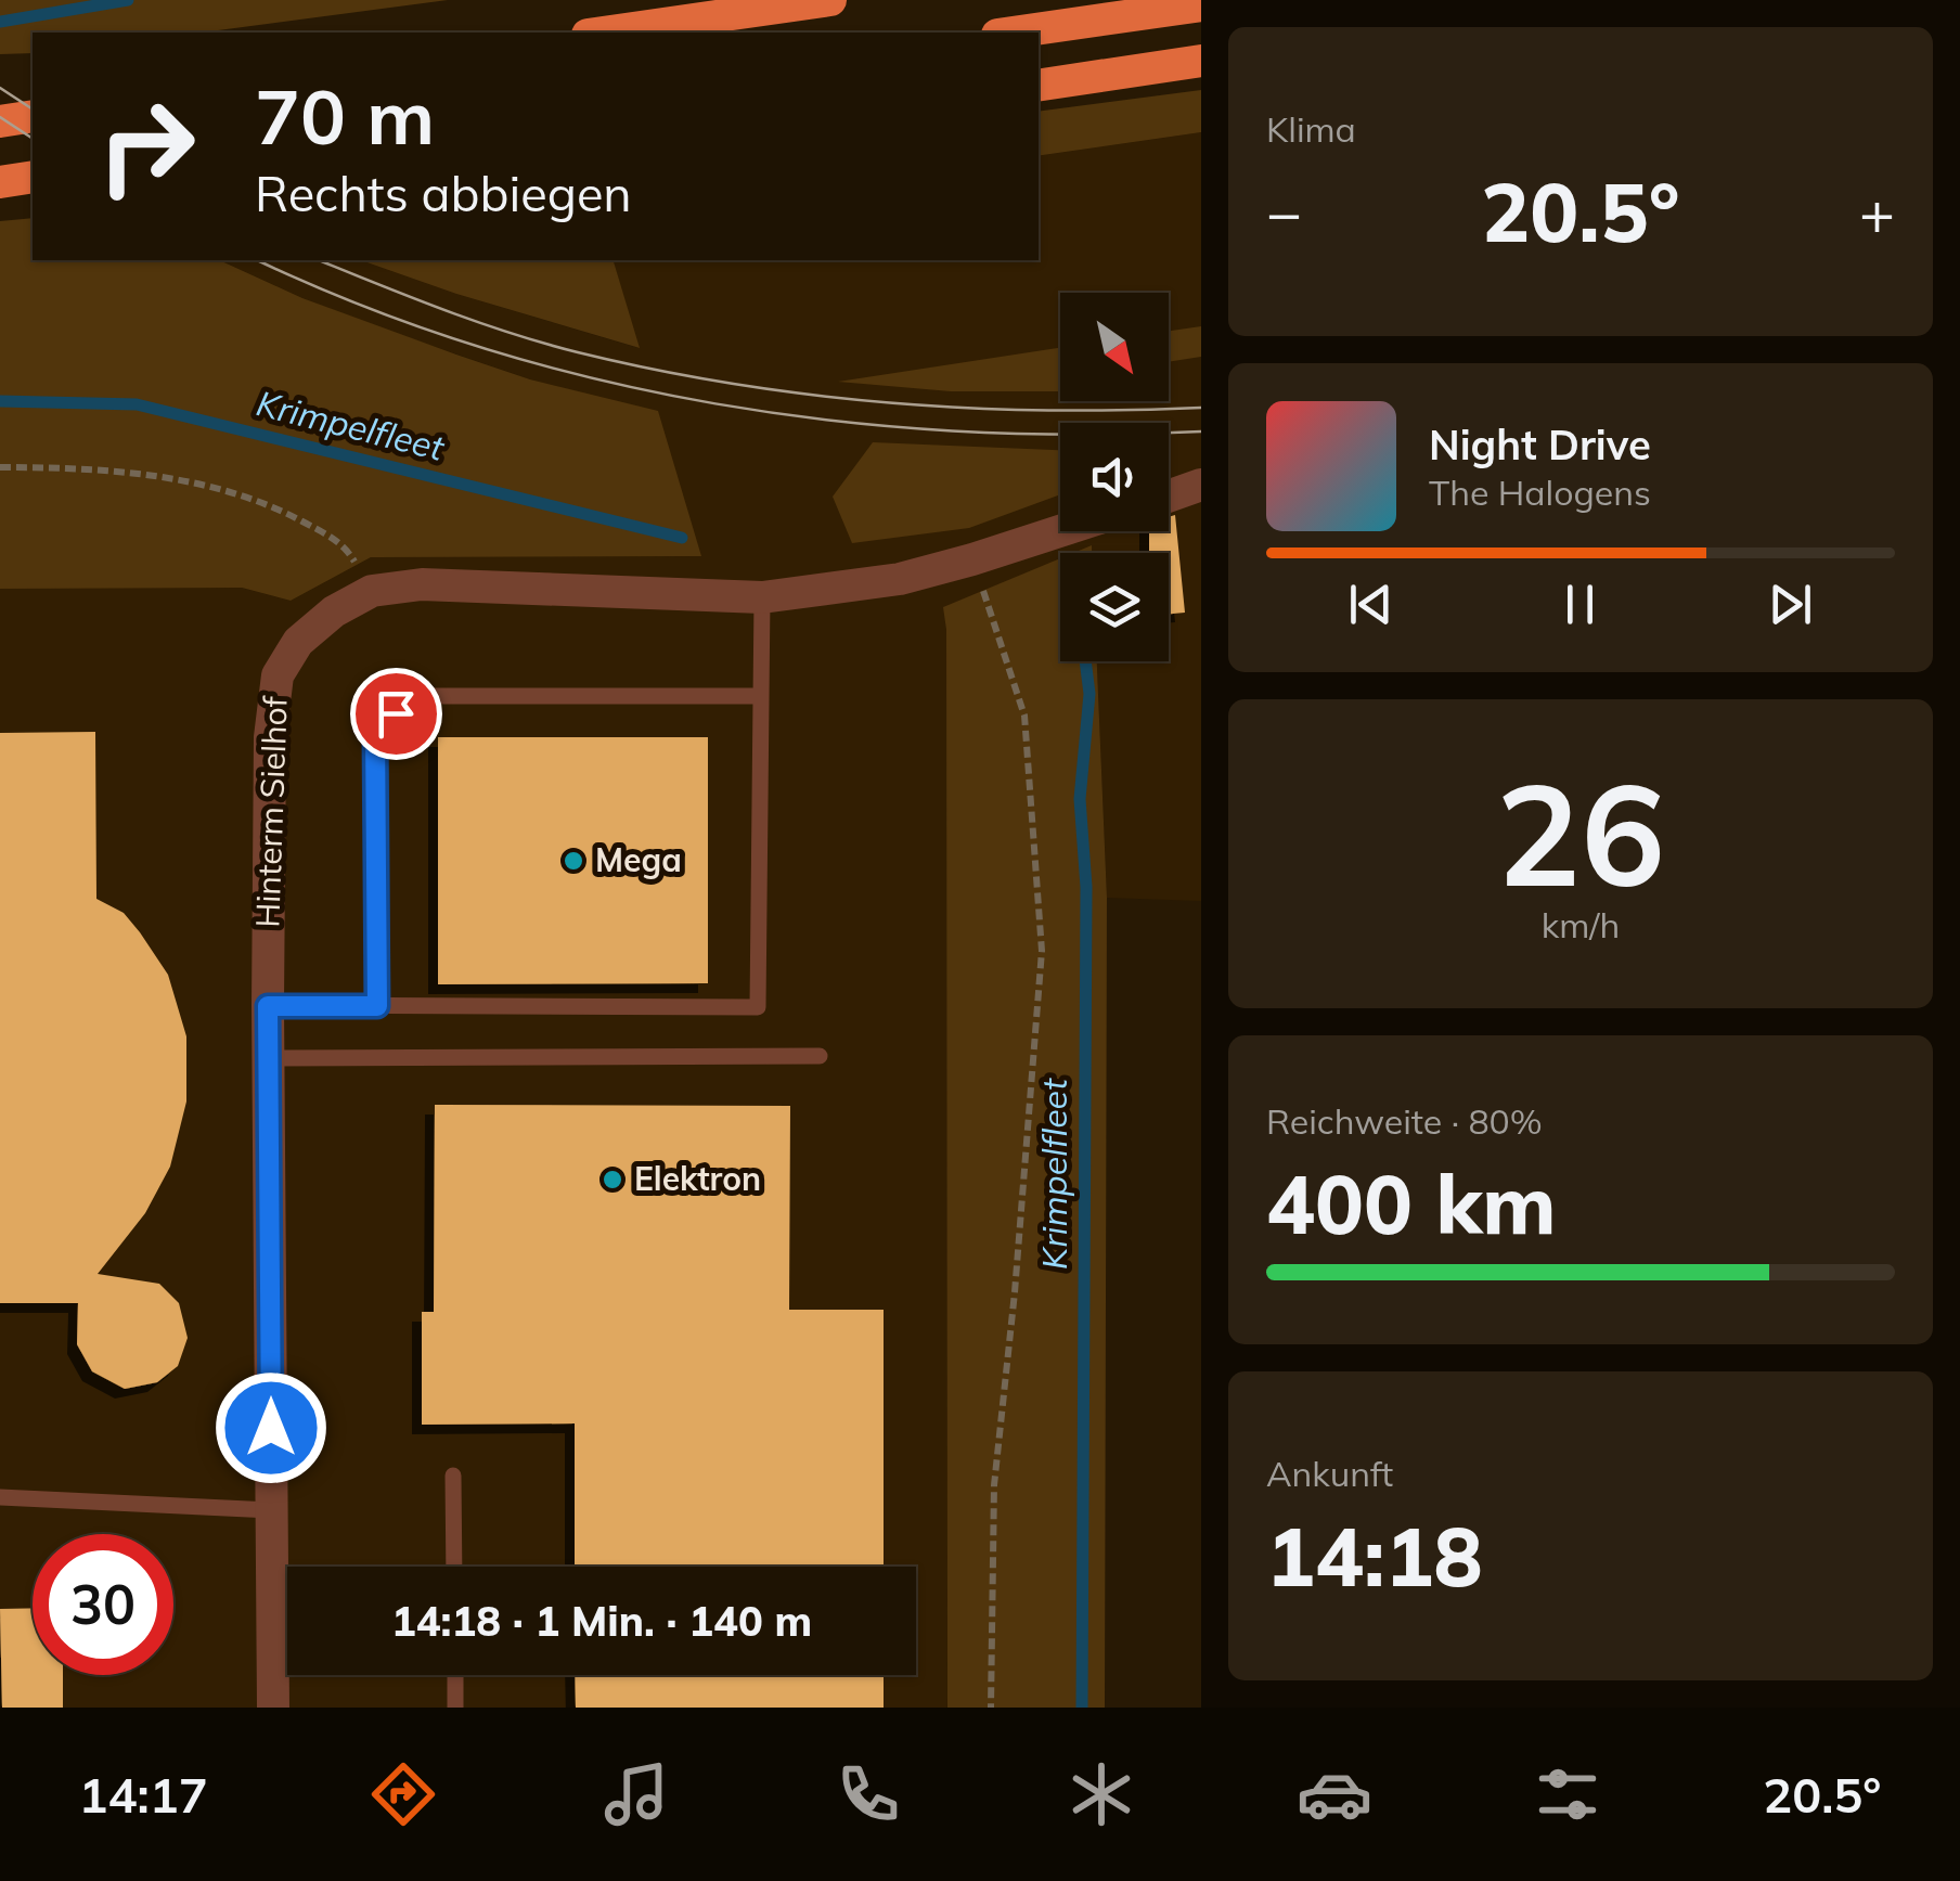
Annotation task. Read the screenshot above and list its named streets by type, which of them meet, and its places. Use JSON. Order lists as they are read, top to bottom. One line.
{"streets":{"street":["Hinterm Sielhof"]},"water":["Krimpelfleet"],"places":["Mega","Elektron"],"north":"bottom right","page":{"tile":["Klima",["26","km/h"],["Reichweite · 80%","400 km"],["Ankunft","14:18"]],"turn":["70 m","Rechts abbiegen"],"heat":["−","20.5°","+"],"song":["Night Drive","The Halogens"],"limit":"30","trip":"14:18 · 1 Min. · 140 m","tabs":["14:17","20.5°"]}}
